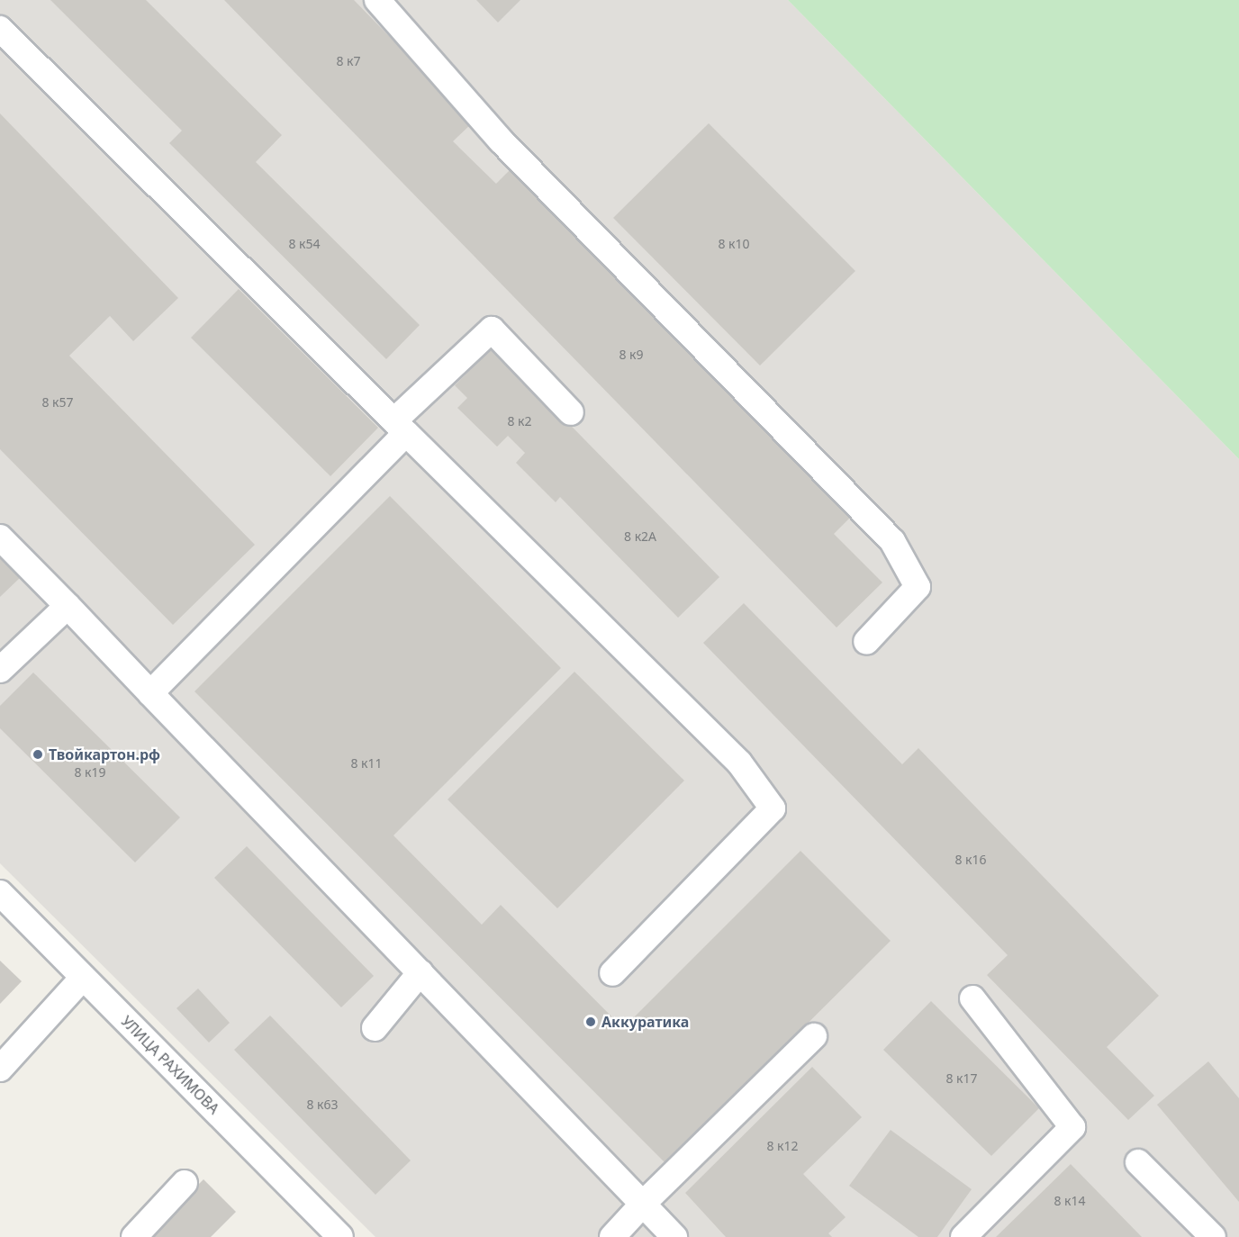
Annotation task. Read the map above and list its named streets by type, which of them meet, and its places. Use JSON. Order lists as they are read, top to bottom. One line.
{"streets":{"street":["УЛИЦА РАХИМОВА"]},"places":["Твойкартон.рф","Аккуратика"],"house_numbers":["8 к7","8 к54","8 к10","8 к9","8 к57","8 к2","8 к2А","8 к11","8 к19","8 к16","8 к17","8 к63","8 к12","8 к14"]}
